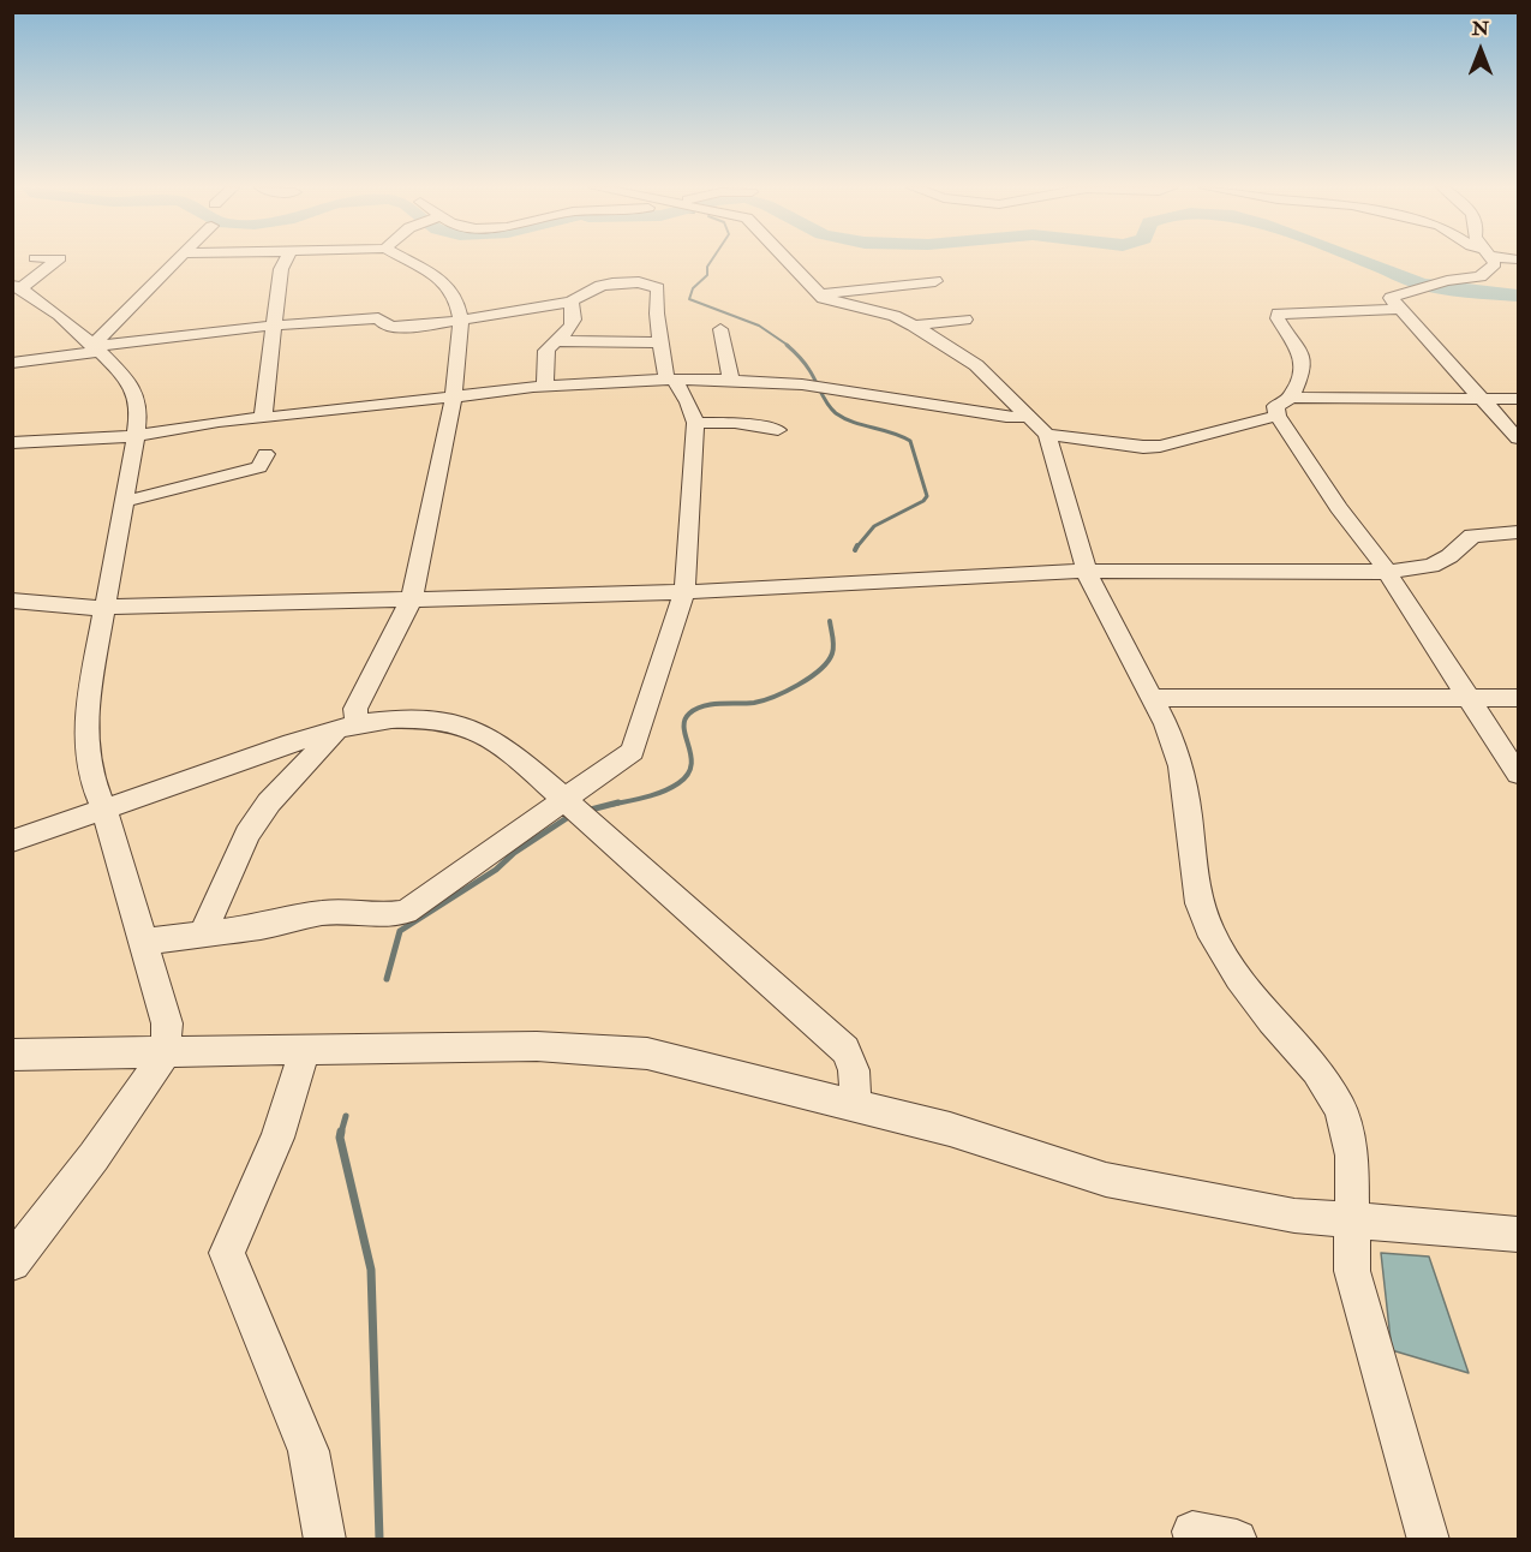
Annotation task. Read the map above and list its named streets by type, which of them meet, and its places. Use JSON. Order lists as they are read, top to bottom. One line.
{"north":"top"}
